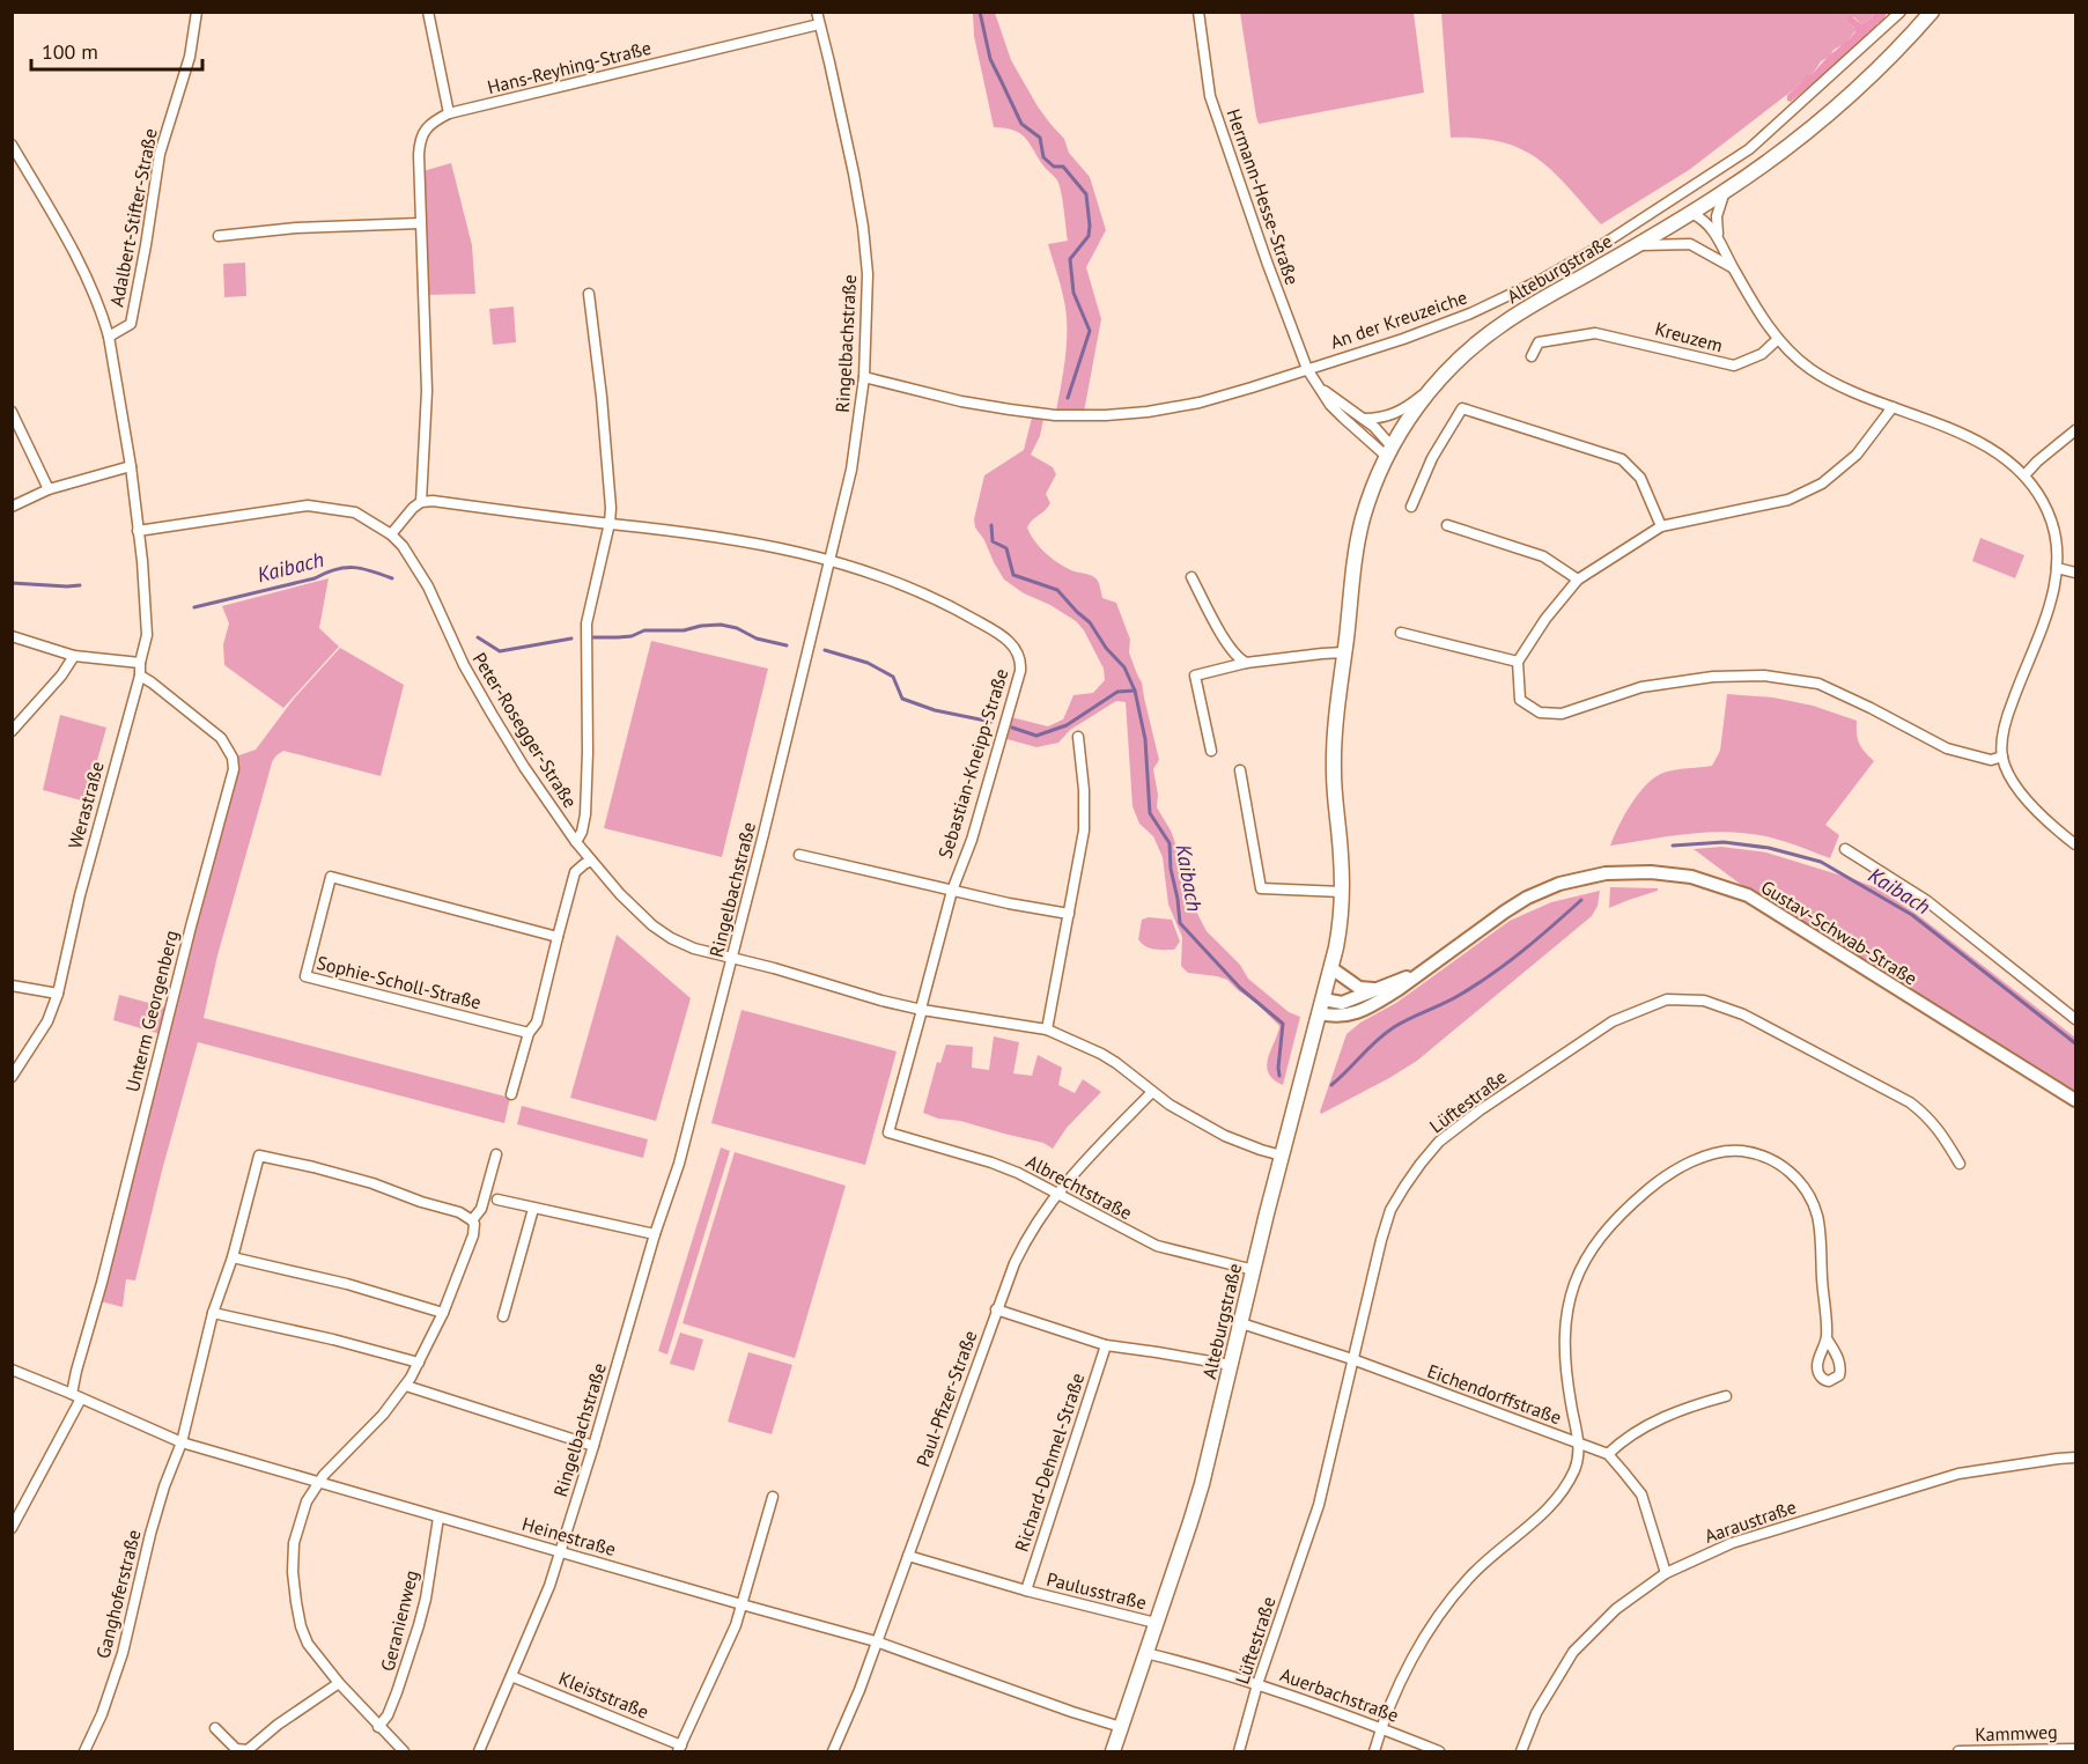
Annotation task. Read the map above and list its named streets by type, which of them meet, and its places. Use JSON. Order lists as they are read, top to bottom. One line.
{"streets":{"main road":["Alteburgstraße"],"street":["Hans-Reyhing-Straße","Hermann-Hesse-Straße","Adalbert-Stifter-Straße","An der Kreuzeiche","Kreuzem","Ringelbachstraße","Peter-Rosegger-Straße","Sebastian-Kneipp-Straße","Werastraße","Gustav-Schwab-Straße","Sophie-Scholl-Straße","Unterm Georgenberg","Lüftestraße","Albrechtstraße","Eichendorffstraße","Paul-Pfizer-Straße","Richard-Dehmel-Straße","Aaraustraße","Heinestraße","Paulusstraße","Ganghoferstraße","Geranienweg","Kleiststraße","Auerbachstraße","Kammweg"]},"crossings":[["Hans-Reyhing-Straße","Ringelbachstraße"],["Hermann-Hesse-Straße","Alteburgstraße"],["Hermann-Hesse-Straße","An der Kreuzeiche"],["Alteburgstraße","Peter-Rosegger-Straße"],["Alteburgstraße","Gustav-Schwab-Straße"],["Alteburgstraße","Albrechtstraße"],["Alteburgstraße","Eichendorffstraße"],["Alteburgstraße","Heinestraße"],["Alteburgstraße","Paulusstraße"],["Alteburgstraße","Auerbachstraße"],["An der Kreuzeiche","Ringelbachstraße"],["Ringelbachstraße","Peter-Rosegger-Straße"],["Ringelbachstraße","Sebastian-Kneipp-Straße"],["Ringelbachstraße","Heinestraße"],["Ringelbachstraße","Kleiststraße"],["Peter-Rosegger-Straße","Sebastian-Kneipp-Straße"],["Peter-Rosegger-Straße","Werastraße"],["Peter-Rosegger-Straße","Paul-Pfizer-Straße"],["Sebastian-Kneipp-Straße","Albrechtstraße"],["Werastraße","Unterm Georgenberg"],["Unterm Georgenberg","Heinestraße"],["Lüftestraße","Eichendorffstraße"],["Lüftestraße","Auerbachstraße"],["Albrechtstraße","Paul-Pfizer-Straße"],["Eichendorffstraße","Aaraustraße"],["Paul-Pfizer-Straße","Heinestraße"],["Paul-Pfizer-Straße","Paulusstraße"],["Richard-Dehmel-Straße","Paulusstraße"],["Heinestraße","Ganghoferstraße"],["Heinestraße","Geranienweg"]],"water":["Kaibach"],"scale_bar":"100 m"}
